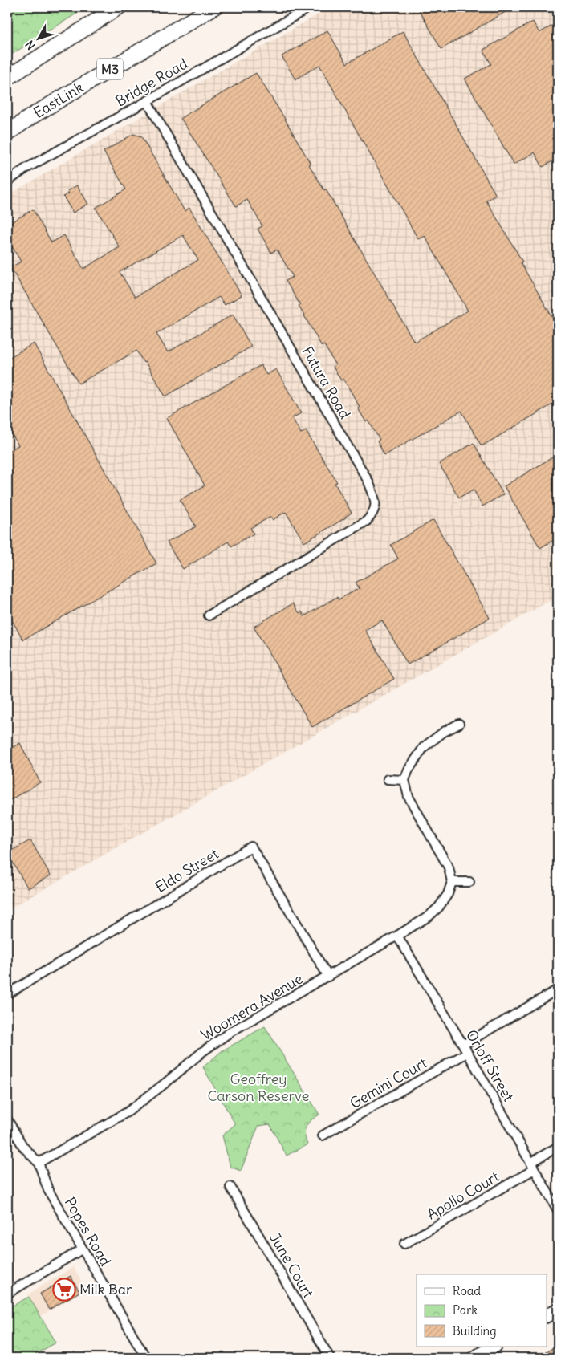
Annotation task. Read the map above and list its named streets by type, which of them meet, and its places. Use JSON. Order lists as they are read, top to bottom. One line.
{"streets":{"highway":["M3","EastLink"],"street":["Bridge Road","Futura Road","Eldo Street","Woomera Avenue","Orloff Street","Gemini Court","Apollo Court","Popes Road","June Court"]},"crossings":[["Bridge Road","Futura Road"],["Eldo Street","Woomera Avenue"],["Woomera Avenue","Orloff Street"],["Woomera Avenue","Popes Road"],["Orloff Street","Gemini Court"],["Orloff Street","Apollo Court"]],"parks":["Geoffrey Carson Reserve"],"places":{"supermarket":["Milk Bar"]},"legend":["Road","Park","Building"],"north":"bottom left"}
